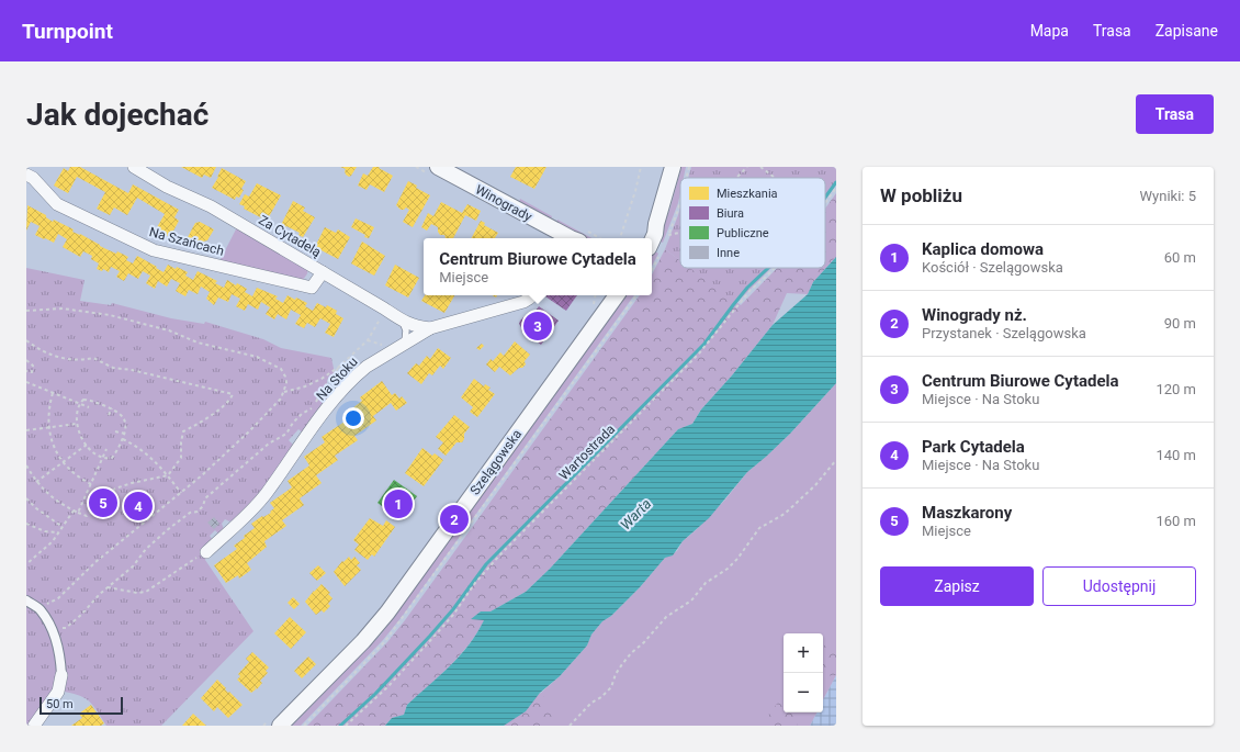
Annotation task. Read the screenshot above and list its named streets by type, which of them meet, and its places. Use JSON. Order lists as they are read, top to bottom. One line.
{"streets":{"street":["Winogrady","Za Cytadelą","Na Szańcach","Na Stoku","Szelągowska"],"path":["Wartostrada"]},"crossings":[["Za Cytadelą","Na Szańcach"],["Za Cytadelą","Na Stoku"]],"water":["Warta"],"legend":["Mieszkania","Biura","Publiczne","Inne"],"scale_bar":"50 m","page":{"header":"Turnpoint","nav":["Mapa","Trasa","Zapisane"],"buttons":["Trasa",["Zapisz","Udostępnij"]],"title":"Jak dojechać","heading":["W pobliżu","Wyniki: 5"],"list":[{"mark":"1","name":"Kaplica domowa","note":"Kościół · Szelągowska","value":"60 m"},{"mark":"2","name":"Winogrady nż.","note":"Przystanek · Szelągowska","value":"90 m"},{"mark":"3","name":"Centrum Biurowe Cytadela","note":"Miejsce · Na Stoku","value":"120 m"},{"mark":"4","name":"Park Cytadela","note":"Miejsce · Na Stoku","value":"140 m"},{"mark":"5","name":"Maszkarony","note":"Miejsce","value":"160 m"}],"popup":["Centrum Biurowe Cytadela","Miejsce"],"pins":["3","5","1","4","2"],"map_buttons":["+","−"],"scale":"50 m"}}
